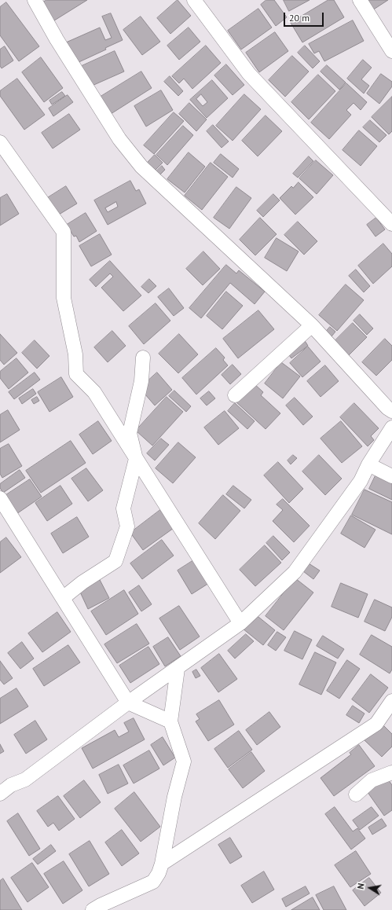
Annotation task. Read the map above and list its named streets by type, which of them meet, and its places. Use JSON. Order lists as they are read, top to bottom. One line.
{"scale_bar":"20 m","north":"left"}
